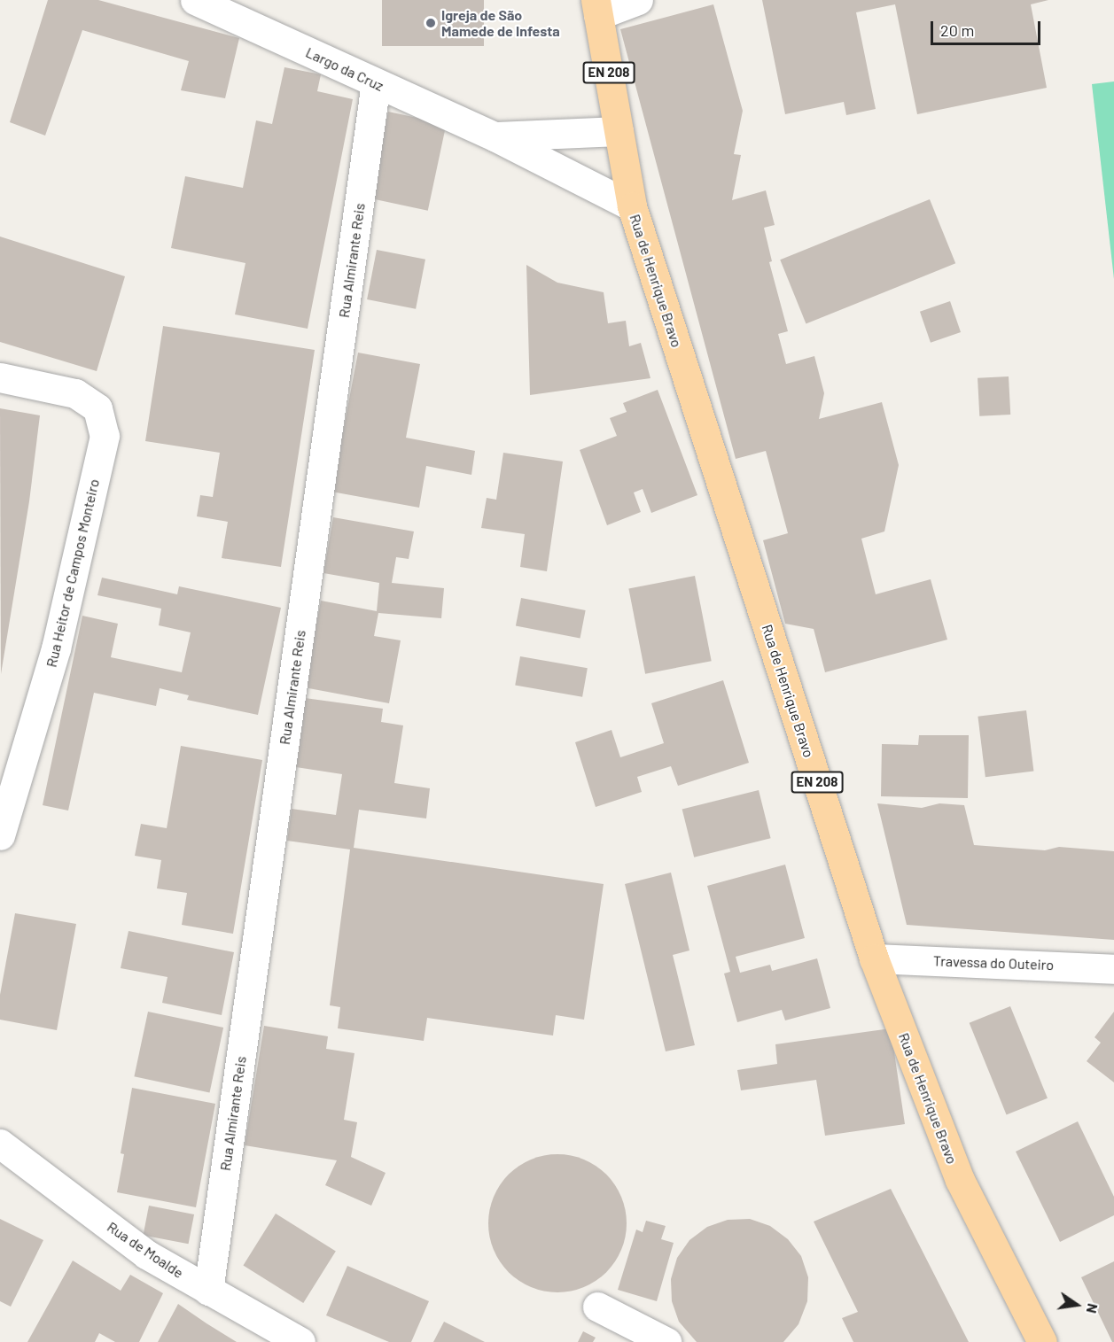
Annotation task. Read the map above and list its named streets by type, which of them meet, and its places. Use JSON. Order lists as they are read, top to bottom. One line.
{"streets":{"main road":["EN 208","Rua de Henrique Bravo"],"street":["Largo da Cruz","Rua Almirante Reis","Rua Heitor de Campos Monteiro","Travessa do Outeiro","Rua de Moalde"]},"crossings":[["Largo da Cruz","EN 208"],["Largo da Cruz","Rua Almirante Reis"],["Largo da Cruz","Rua de Henrique Bravo"],["EN 208","Rua de Henrique Bravo"],["Rua Almirante Reis","Rua de Moalde"],["Rua de Henrique Bravo","Travessa do Outeiro"]],"places":["Igreja de São Mamede de Infesta"],"scale_bar":"20 m","north":"right"}
